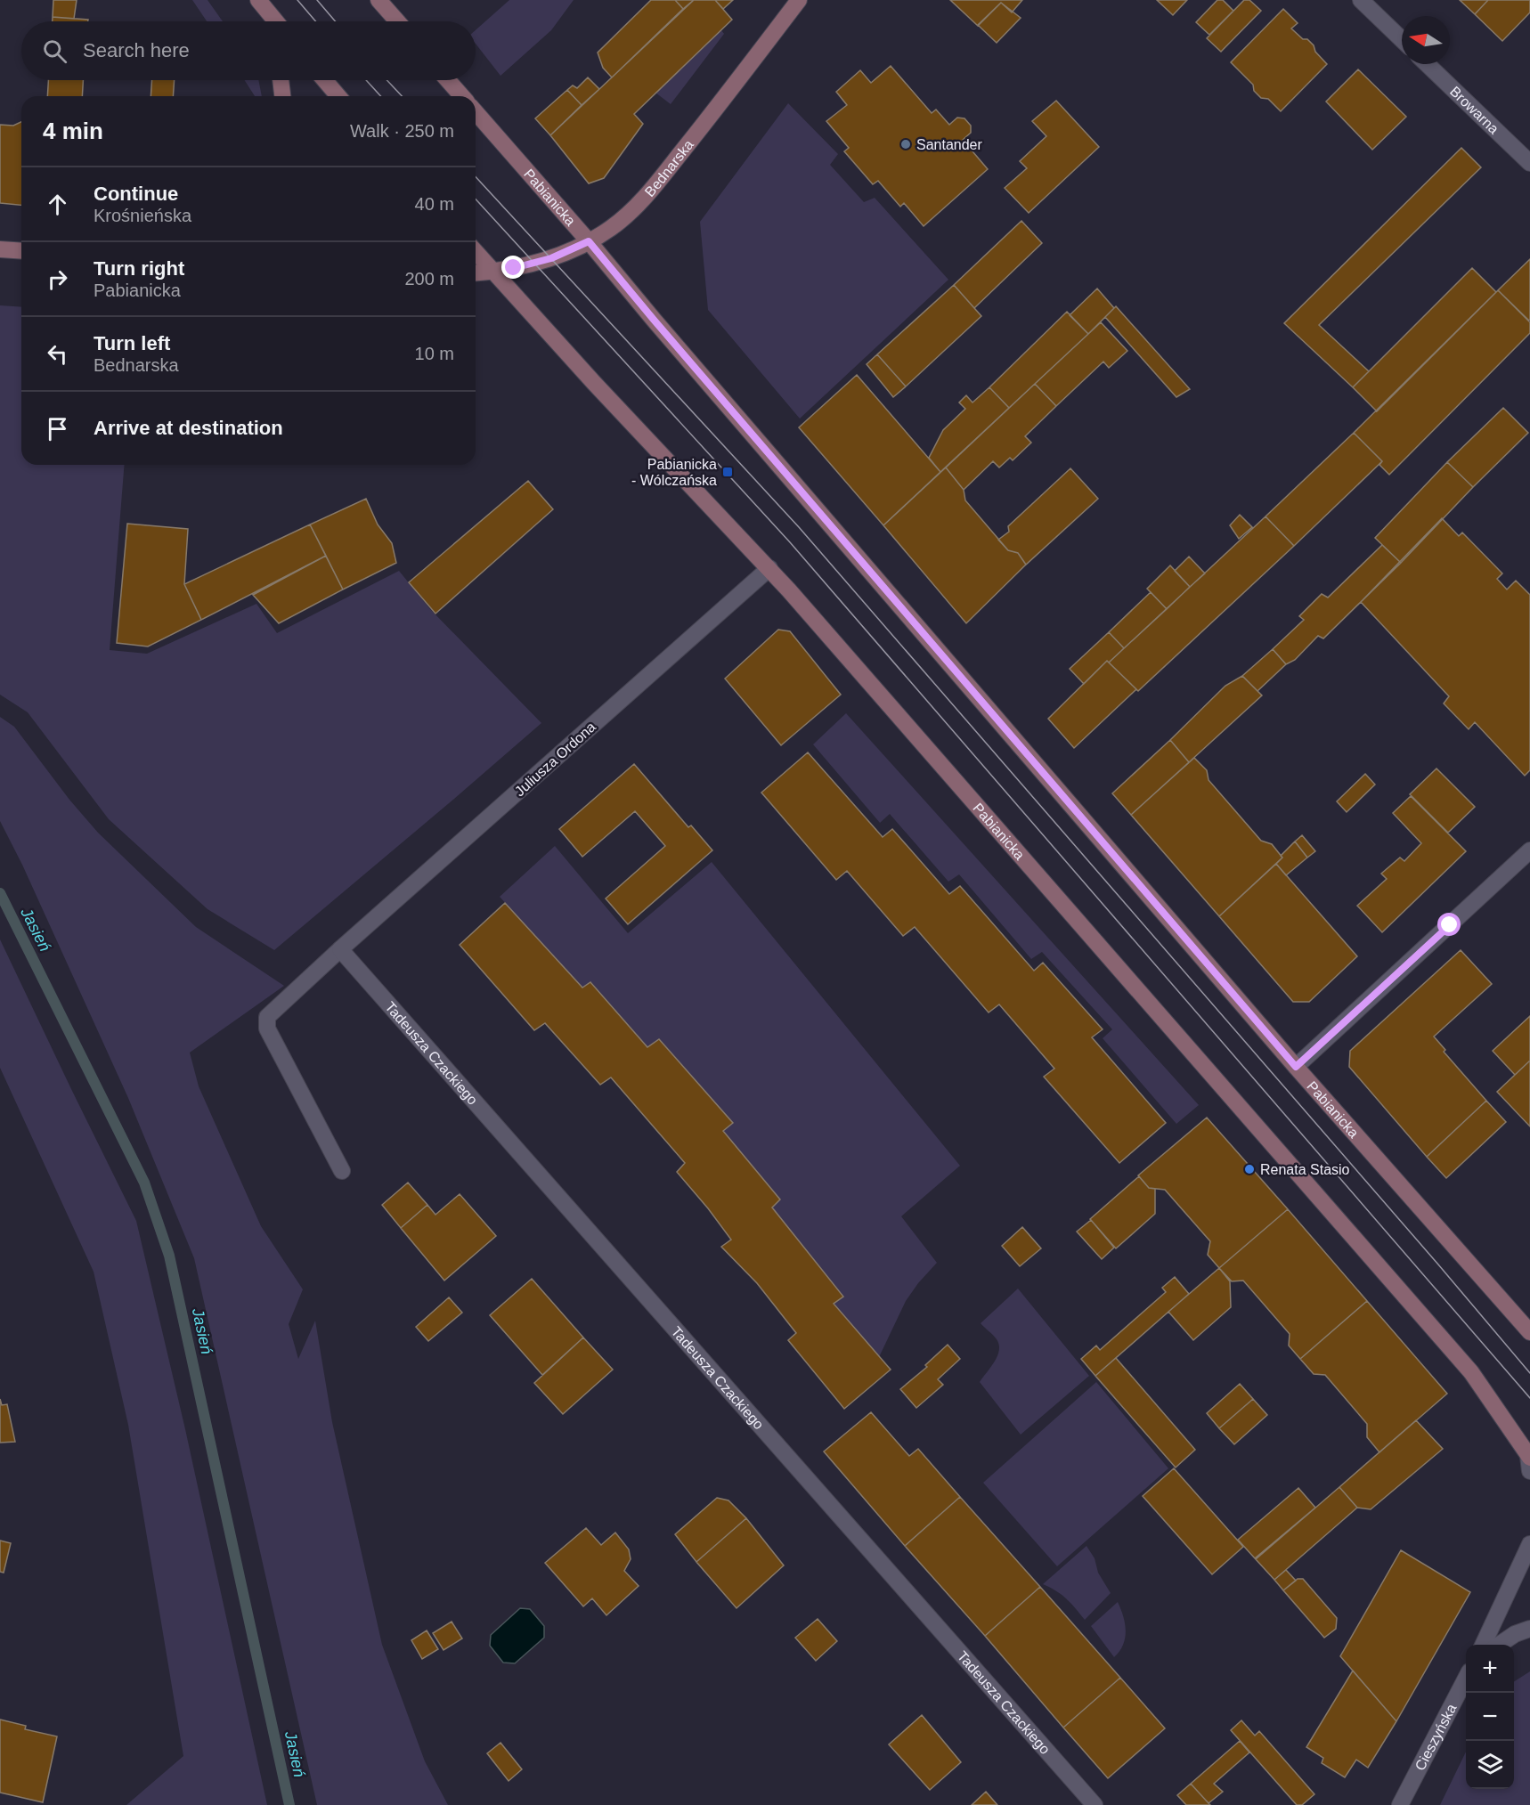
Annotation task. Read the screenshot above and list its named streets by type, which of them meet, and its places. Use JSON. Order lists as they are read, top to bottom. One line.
{"streets":{"street":["Browarna","Bednarska","Pabianicka","Juliusza Ordona","Tadeusza Czackiego","Cieszyńska"]},"crossings":[["Bednarska","Pabianicka"],["Pabianicka","Juliusza Ordona"],["Juliusza Ordona","Tadeusza Czackiego"]],"water":["Jasień"],"places":{"other":["Santander","Renata Stasio"],"transit":["Pabianicka - Wólczańska"]},"north":"left","page":{"search":"Search here","heading":["4 min","Walk · 250 m"],"list":[["Continue","Krośnieńska","40 m"],["Turn right","Pabianicka","200 m"],["Turn left","Bednarska","10 m"],"Arrive at destination"],"map_buttons":["+","−"]}}
